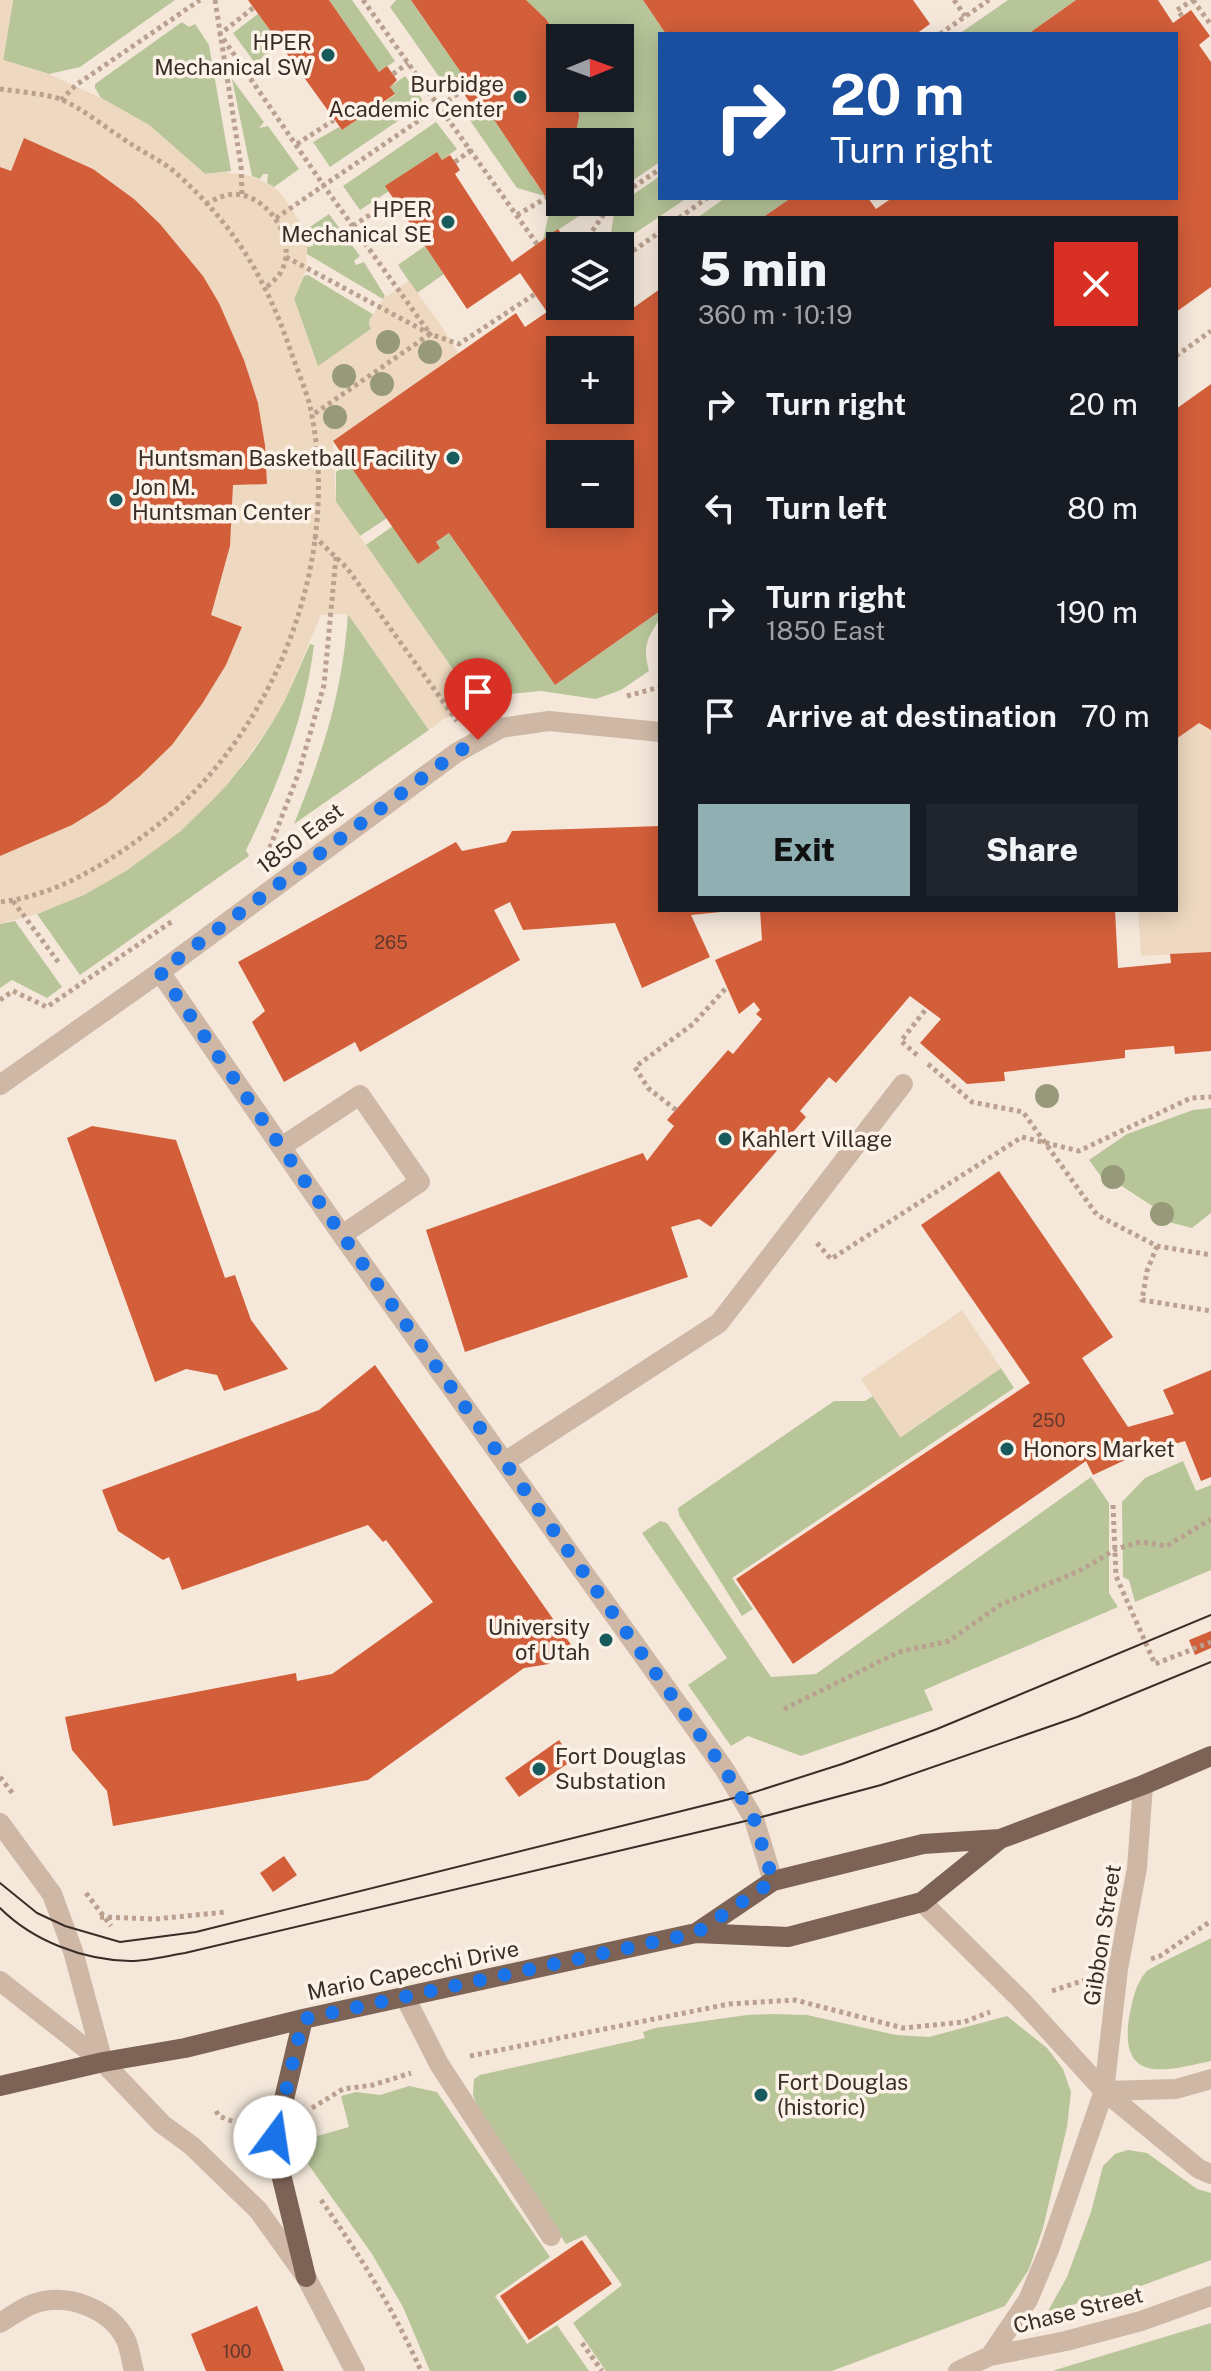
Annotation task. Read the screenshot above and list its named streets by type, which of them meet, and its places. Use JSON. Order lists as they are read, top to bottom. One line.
{"streets":{"main road":["Mario Capecchi Drive"],"street":["1850 East","Gibbon Street","Chase Street"]},"crossings":[["Gibbon Street","Mario Capecchi Drive"],["Gibbon Street","Chase Street"]],"places":["HPER Mechanical SW","Burbidge Academic Center","HPER Mechanical SE","Huntsman Basketball Facility","Jon M. Huntsman Center","Kahlert Village","Honors Market","University of Utah","Fort Douglas Substation","Fort Douglas (historic)"],"house_numbers":["265","250","100"],"north":"right","page":{"map_buttons":["+","−"],"turn":["20 m","Turn right"],"heading":["5 min","360 m · 10:19"],"list":[{"name":"Turn right","value":"20 m"},{"name":"Turn left","value":"80 m"},{"name":"Turn right","note":"1850 East","value":"190 m"},{"name":"Arrive at destination","value":"70 m"}],"buttons":["Exit","Share"]}}
